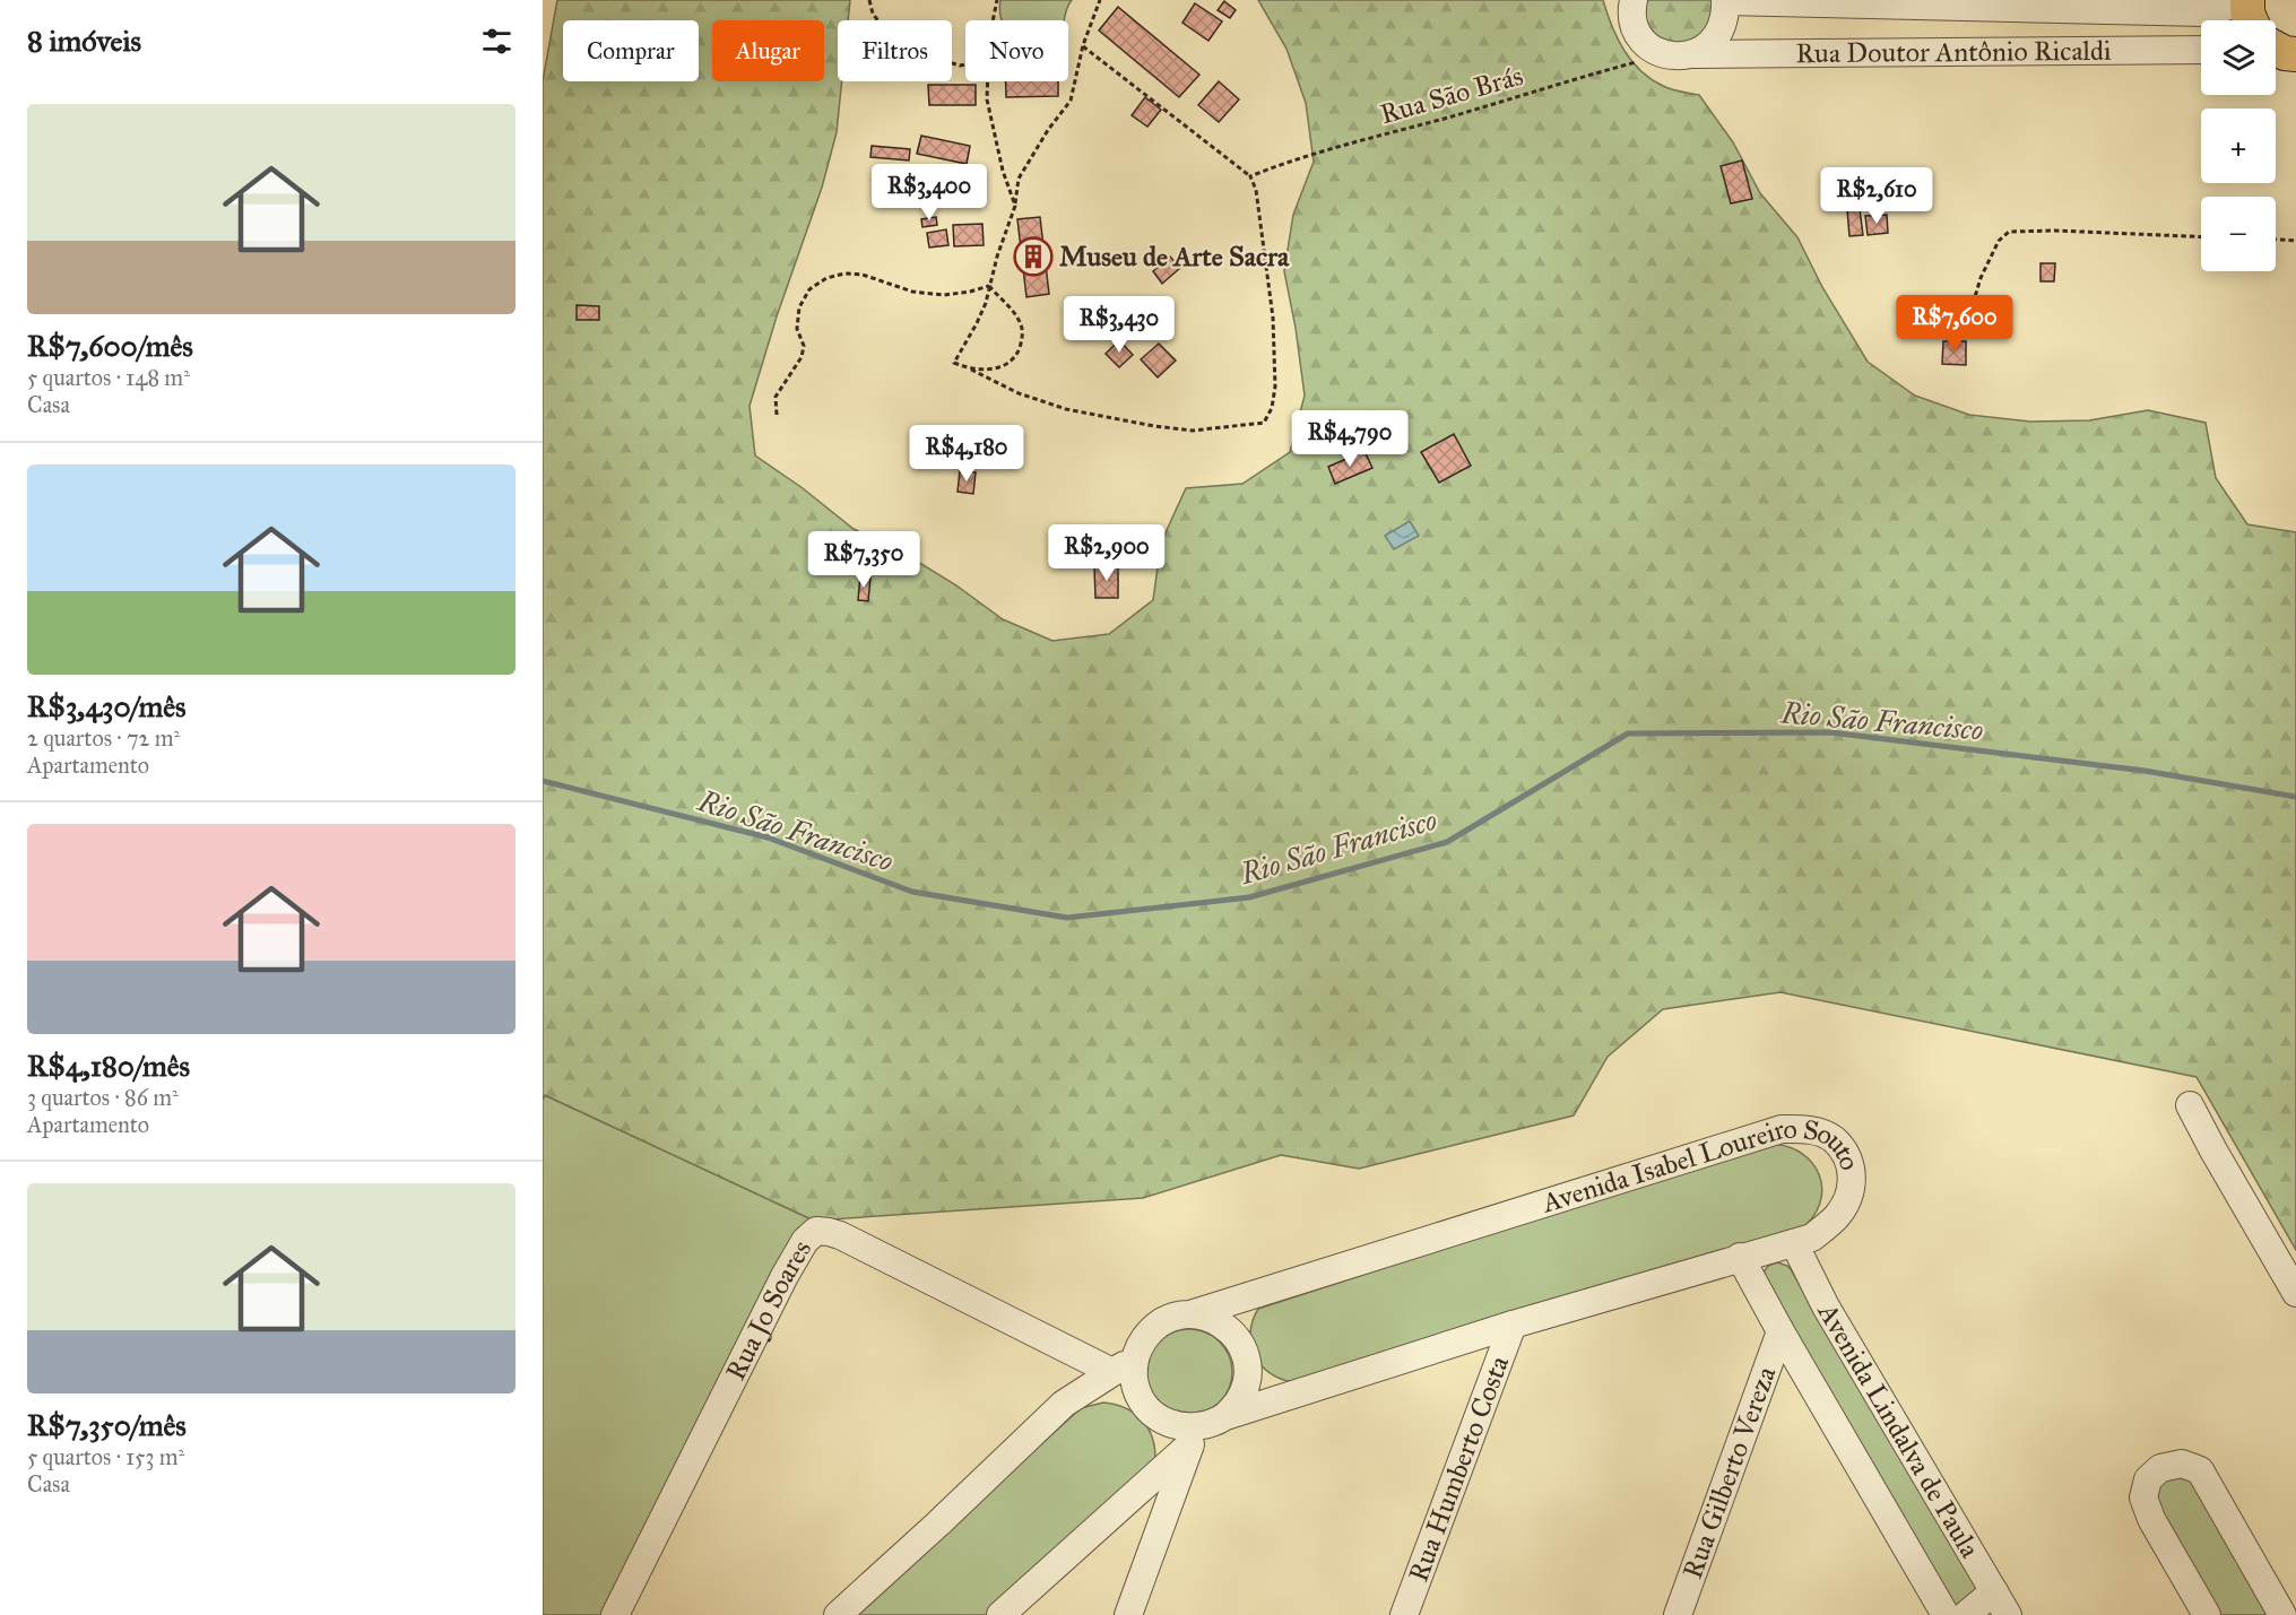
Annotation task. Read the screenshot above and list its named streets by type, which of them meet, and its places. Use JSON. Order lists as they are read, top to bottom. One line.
{"streets":{"street":["Rua Doutor Antônio Ricaldi","Avenida Isabel Loureiro Souto","Rua Jo Soares","Avenida Lindalva de Paula","Rua Humberto Costa","Rua Gilberto Vereza"],"path":["Rua São Brás"]},"crossings":[["Rua Doutor Antônio Ricaldi","Rua São Brás"],["Avenida Isabel Loureiro Souto","Rua Jo Soares"],["Avenida Isabel Loureiro Souto","Avenida Lindalva de Paula"],["Avenida Isabel Loureiro Souto","Rua Humberto Costa"],["Avenida Lindalva de Paula","Rua Gilberto Vereza"]],"water":["Rio São Francisco"],"places":{"building":["Museu de Arte Sacra"]},"page":{"heading":"8 imóveis","map_buttons":["+","−"],"chip":["Comprar","Alugar","Filtros","Novo"],"list":[{"name":"R$7,600/mês","note":"5 quartos · 148 m² · Casa"},{"name":"R$3,430/mês","note":"2 quartos · 72 m² · Apartamento"},{"name":"R$4,180/mês","note":"3 quartos · 86 m² · Apartamento"},{"name":"R$7,350/mês","note":"5 quartos · 153 m² · Casa"}],"price":["R$3,400","R$2,610","R$7,600","R$3,430","R$4,790","R$4,180","R$2,900","R$7,350"]}}
